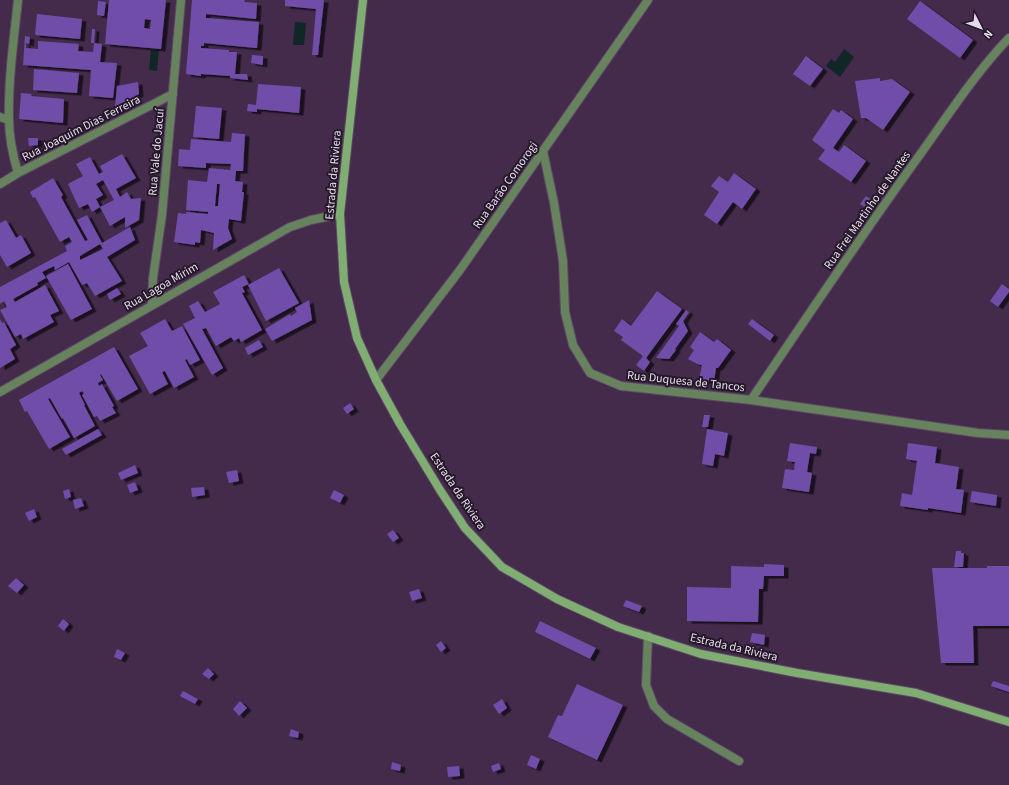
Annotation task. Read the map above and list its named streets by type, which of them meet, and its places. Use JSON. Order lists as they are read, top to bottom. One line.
{"streets":{"street":["Rua Joaquim Dias Ferreira","Rua Vale do Jacuí","Estrada da Riviera","Rua Barão Comorogi","Rua Frei Martinho de Nantes","Rua Lagoa Mirim","Rua Duquesa de Tancos"]},"crossings":[["Rua Joaquim Dias Ferreira","Rua Vale do Jacuí"],["Rua Vale do Jacuí","Rua Lagoa Mirim"],["Estrada da Riviera","Rua Barão Comorogi"],["Estrada da Riviera","Rua Lagoa Mirim"],["Rua Barão Comorogi","Rua Duquesa de Tancos"],["Rua Frei Martinho de Nantes","Rua Duquesa de Tancos"]],"north":"bottom right"}
